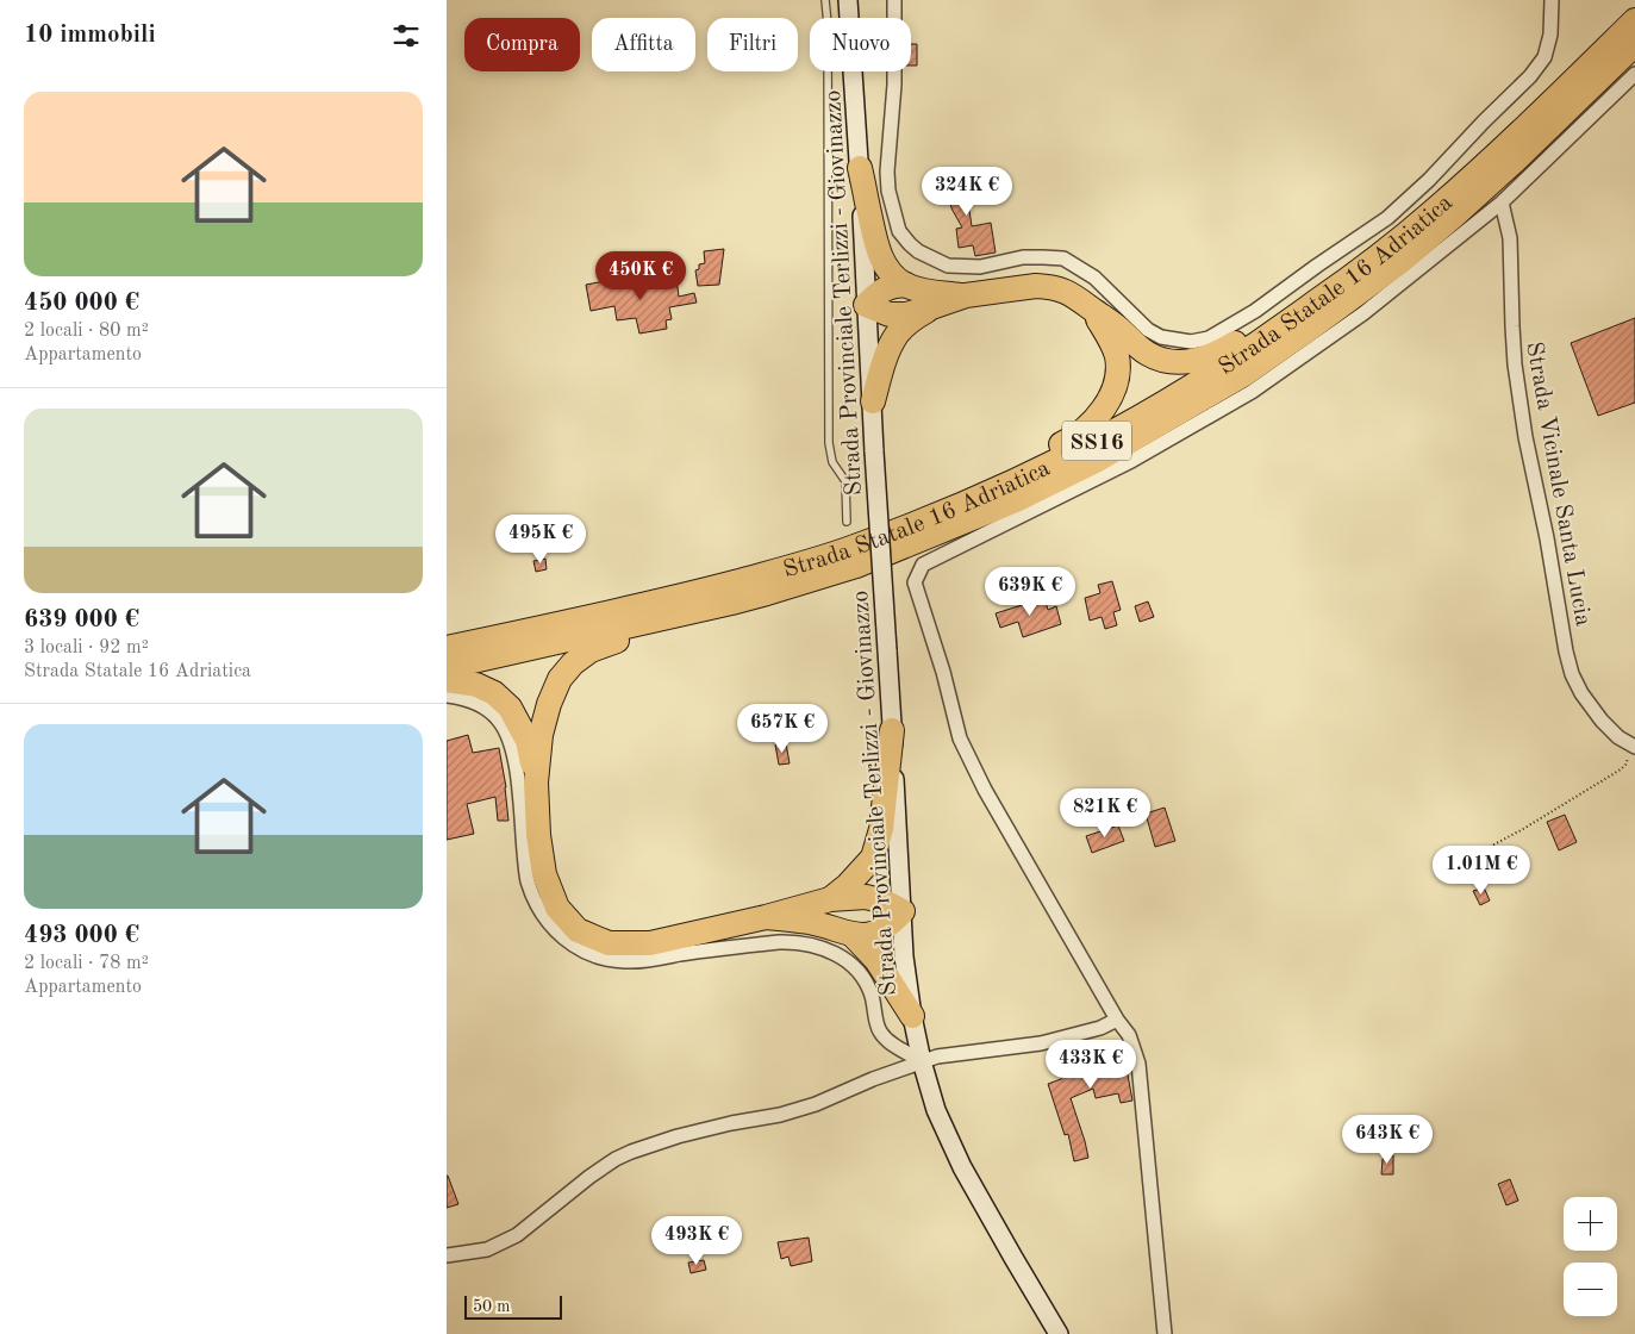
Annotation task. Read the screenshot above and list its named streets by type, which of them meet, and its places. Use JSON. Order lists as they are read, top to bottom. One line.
{"streets":{"highway":["Strada Statale 16 Adriatica","SS16"],"main road":["Strada Provinciale Terlizzi - Giovinazzo"],"street":["Strada Vicinale Santa Lucia"]},"scale_bar":"50 m","page":{"heading":"10 immobili","chip":["Compra","Affitta","Filtri","Nuovo"],"list":[{"name":"450 000 €","note":"2 locali · 80 m² · Appartamento"},{"name":"639 000 €","note":"3 locali · 92 m² · Strada Statale 16 Adriatica"},{"name":"493 000 €","note":"2 locali · 78 m² · Appartamento"}],"price":["324K €","450K €","495K €","639K €","657K €","821K €","1.01M €","433K €","643K €","493K €"],"map_buttons":["+","−"],"scale":"50 m"}}
